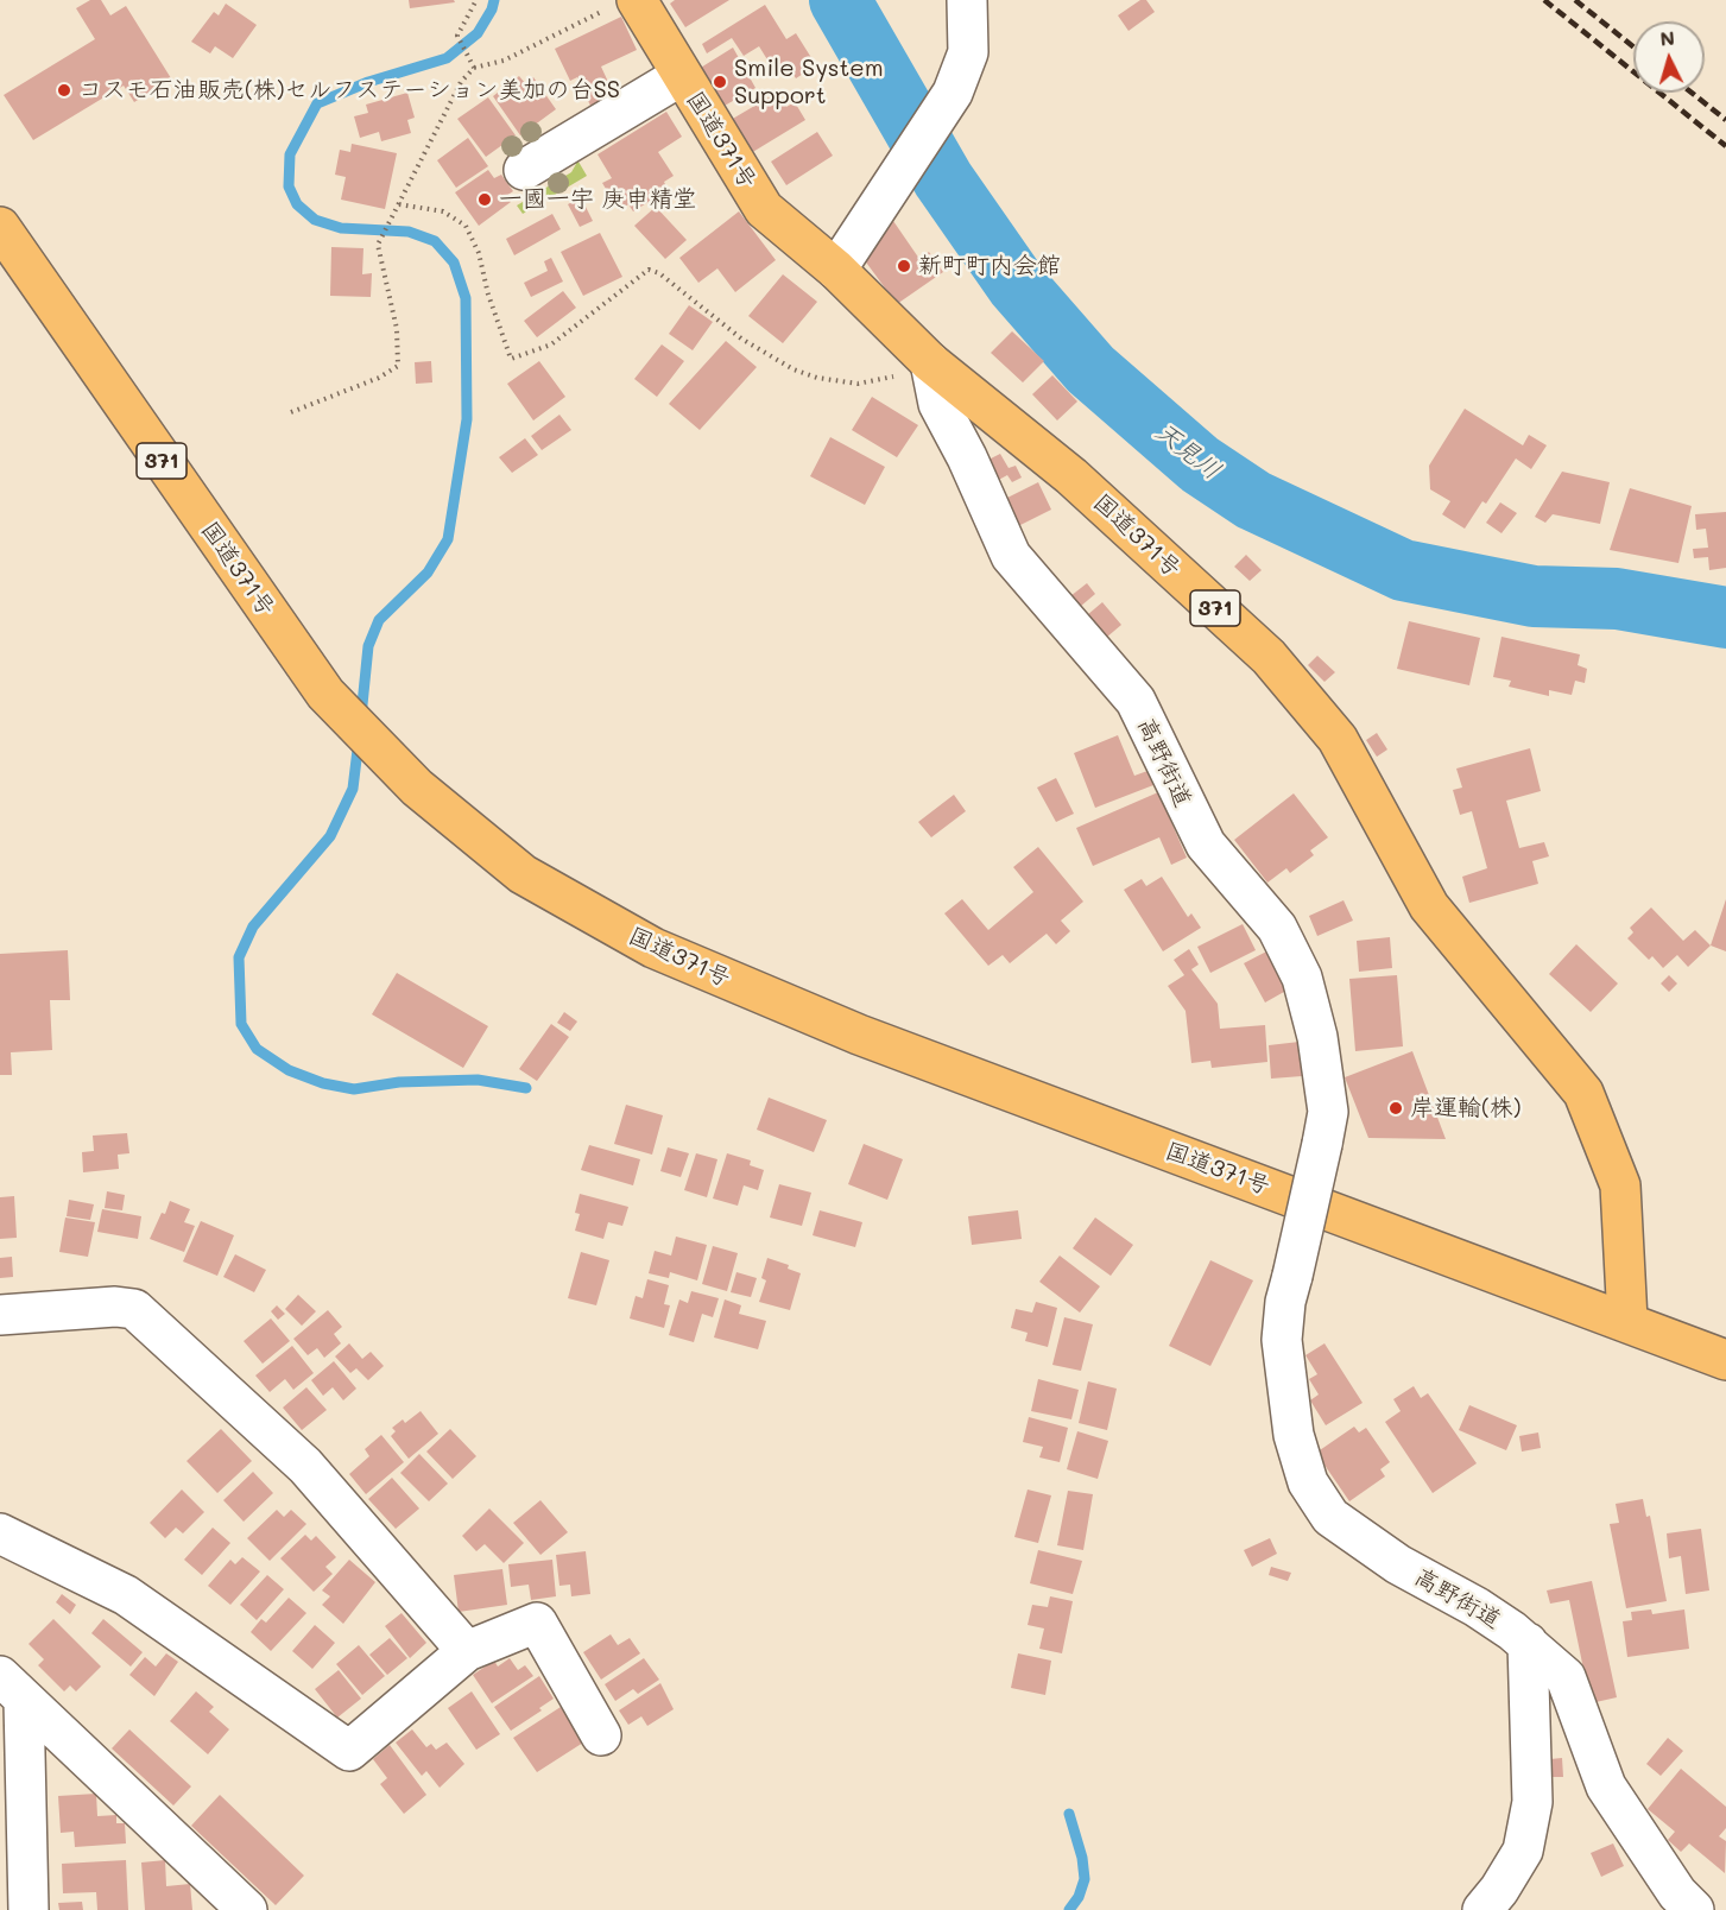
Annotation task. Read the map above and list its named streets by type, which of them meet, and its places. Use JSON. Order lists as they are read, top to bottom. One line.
{"streets":{"highway":["国道371号","371"],"street":["高野街道"]},"crossings":[["国道371号","高野街道"]],"water":["天見川"],"places":["Smile System Support","コスモ石油販売(株)セルフステーション美加の台SS","一國一宇 庚申精堂","新町町内会館","岸運輸(株)"],"north":"top"}
